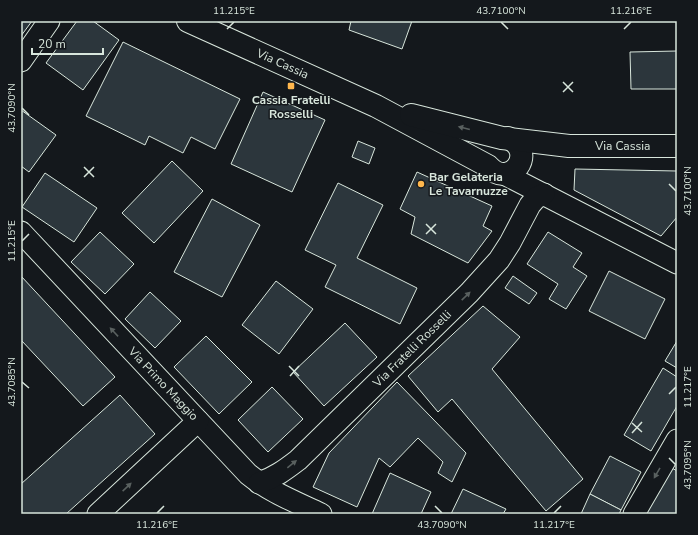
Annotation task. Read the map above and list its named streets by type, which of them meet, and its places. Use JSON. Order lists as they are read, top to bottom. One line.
{"streets":{"main road":["Via Cassia"],"street":["Via Fratelli Rosselli","Via Primo Maggio"]},"crossings":[["Via Fratelli Rosselli","Via Primo Maggio"]],"one_way":["Via Fratelli Rosselli","Via Primo Maggio"],"places":{"transit":["Cassia Fratelli Rosselli"],"other":["Bar Gelateria Le Tavarnuzze"]},"scale_bar":"20 m","coordinates":["11.215°E","43.7100°N","11.216°E","43.7090°N","43.7085°N","11.217°E","43.7095°N"]}
